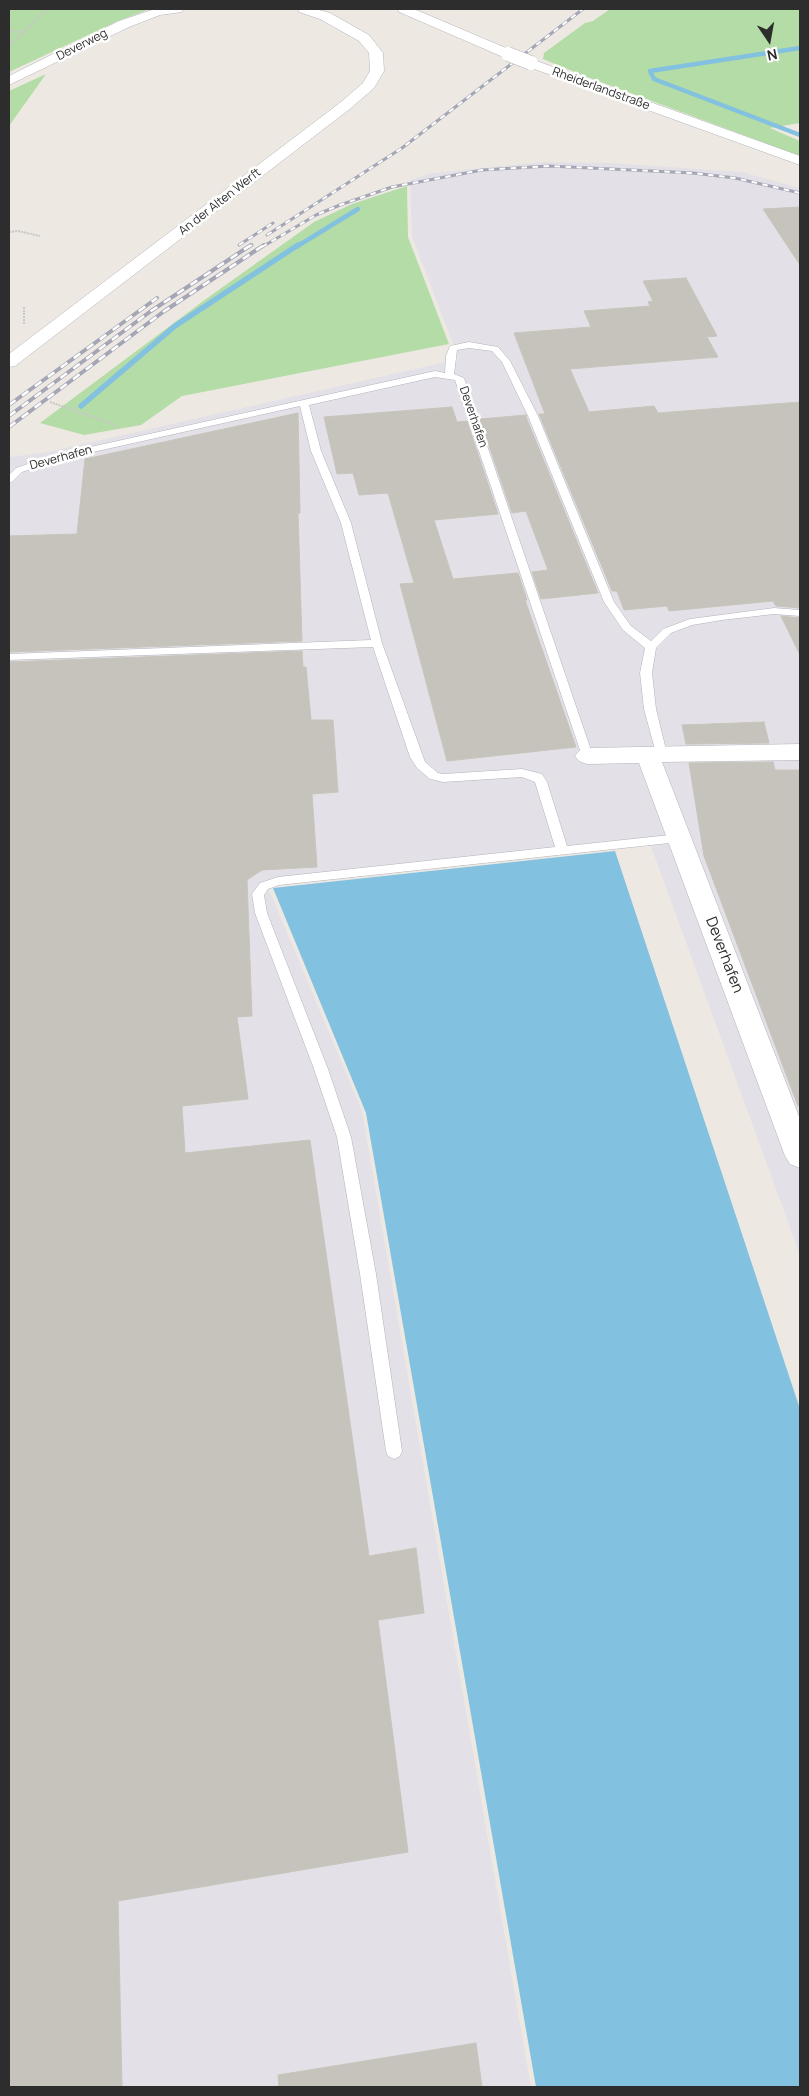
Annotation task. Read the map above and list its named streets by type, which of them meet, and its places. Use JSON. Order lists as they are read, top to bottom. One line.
{"streets":{"street":["Deverweg","Rheiderlandstraße","An der Alten Werft","Deverhafen"]},"north":"bottom"}
